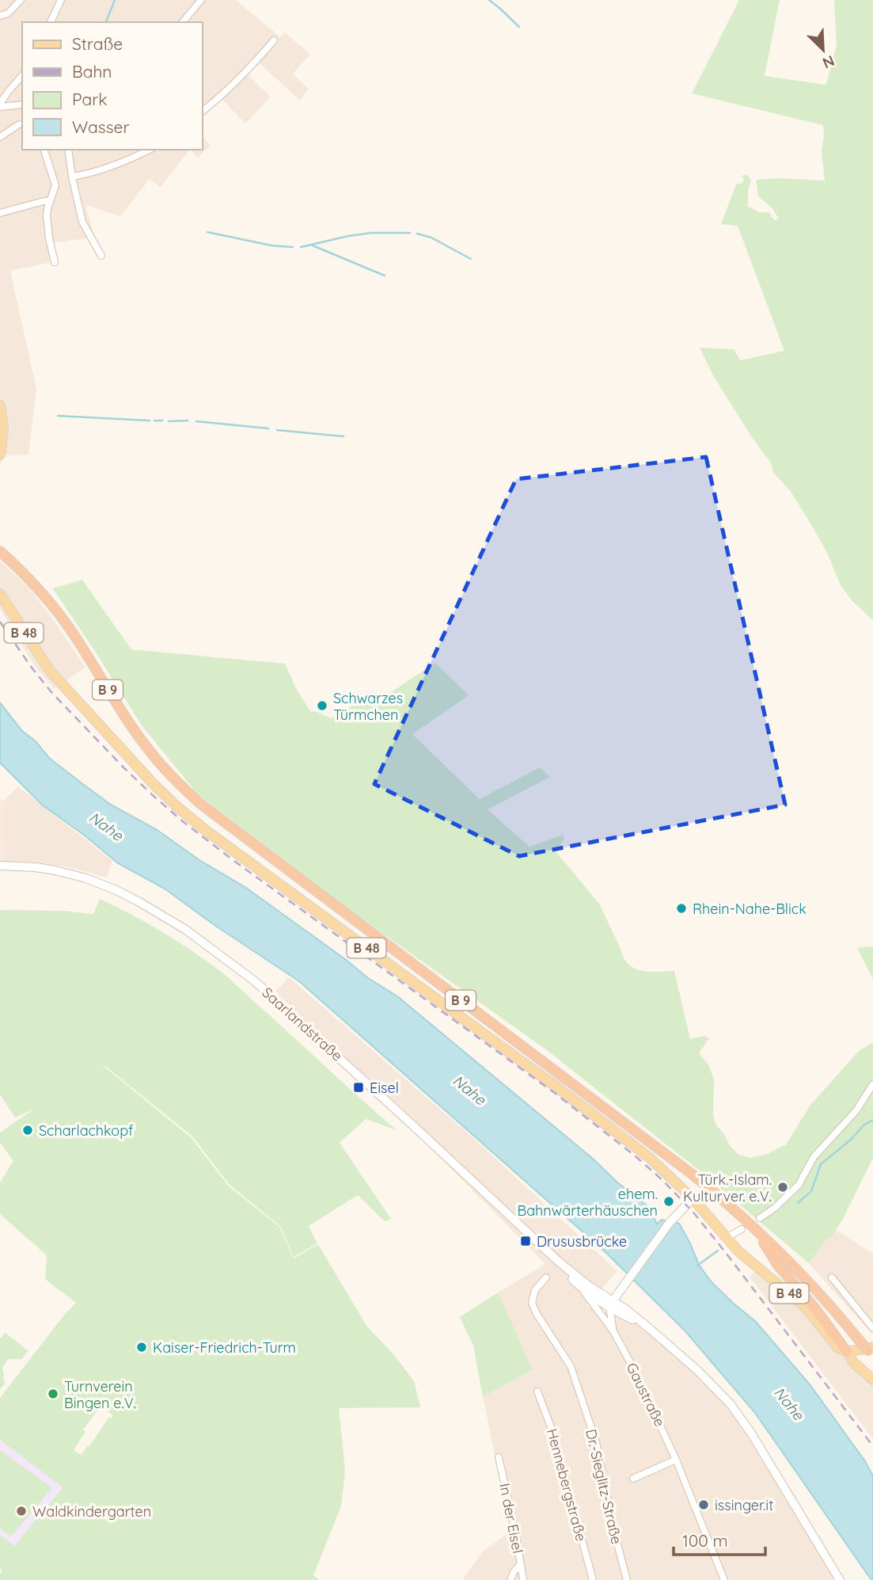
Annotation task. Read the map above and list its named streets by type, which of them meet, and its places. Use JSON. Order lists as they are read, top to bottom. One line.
{"streets":{"highway":["B 9"],"main road":["B 48","Saarlandstraße"],"street":["Gaustraße","Hennebergstraße","Dr.-Sieglitz-Straße","In der Eisel"]},"crossings":[["Saarlandstraße","Gaustraße"]],"water":["Nahe"],"places":{"other":["Schwarzes Türmchen","Rhein-Nahe-Blick","Scharlachkopf","Türk.-Islam. Kulturver. e.V.","ehem. Bahnwärterhäuschen","Kaiser-Friedrich-Turm","Turnverein Bingen e.V.","issinger.it","Waldkindergarten"],"transit":["Eisel","Drususbrücke"]},"legend":["Straße","Bahn","Park","Wasser"],"scale_bar":"100 m","north":"bottom right"}
